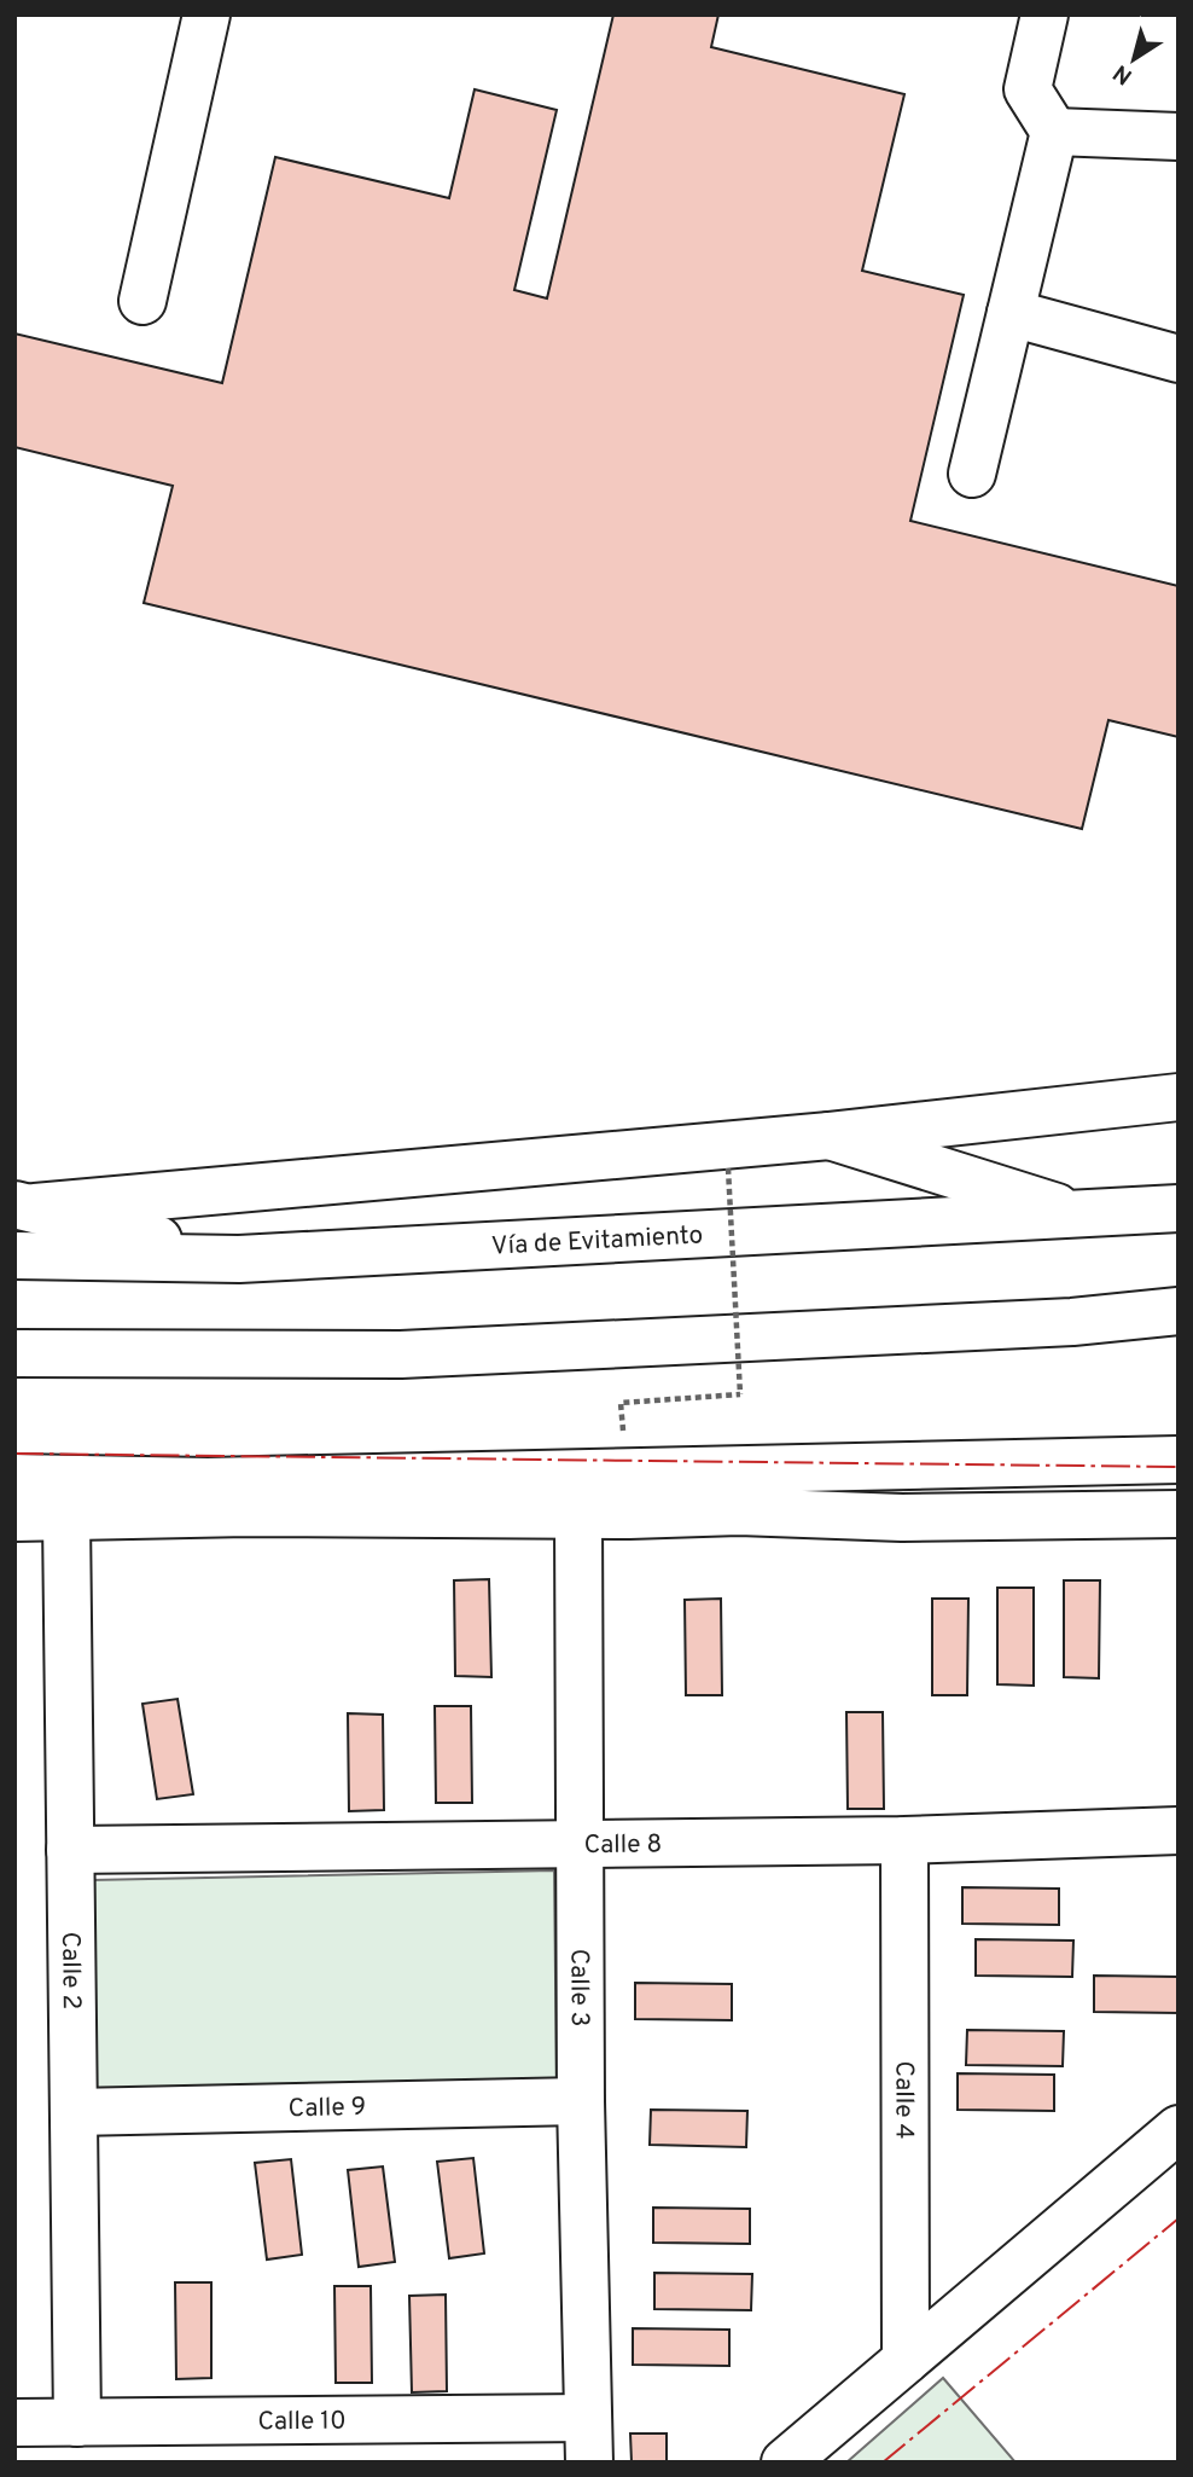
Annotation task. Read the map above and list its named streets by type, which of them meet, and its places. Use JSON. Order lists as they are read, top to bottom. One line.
{"streets":{"main road":["Vía de Evitamiento","Calle 8","Calle 2","Calle 3","Calle 4","Calle 9","Calle 10"]},"crossings":[["Calle 8","Calle 2"],["Calle 8","Calle 3"],["Calle 8","Calle 4"],["Calle 2","Calle 9"],["Calle 2","Calle 10"],["Calle 3","Calle 9"],["Calle 3","Calle 10"]],"north":"bottom left"}
